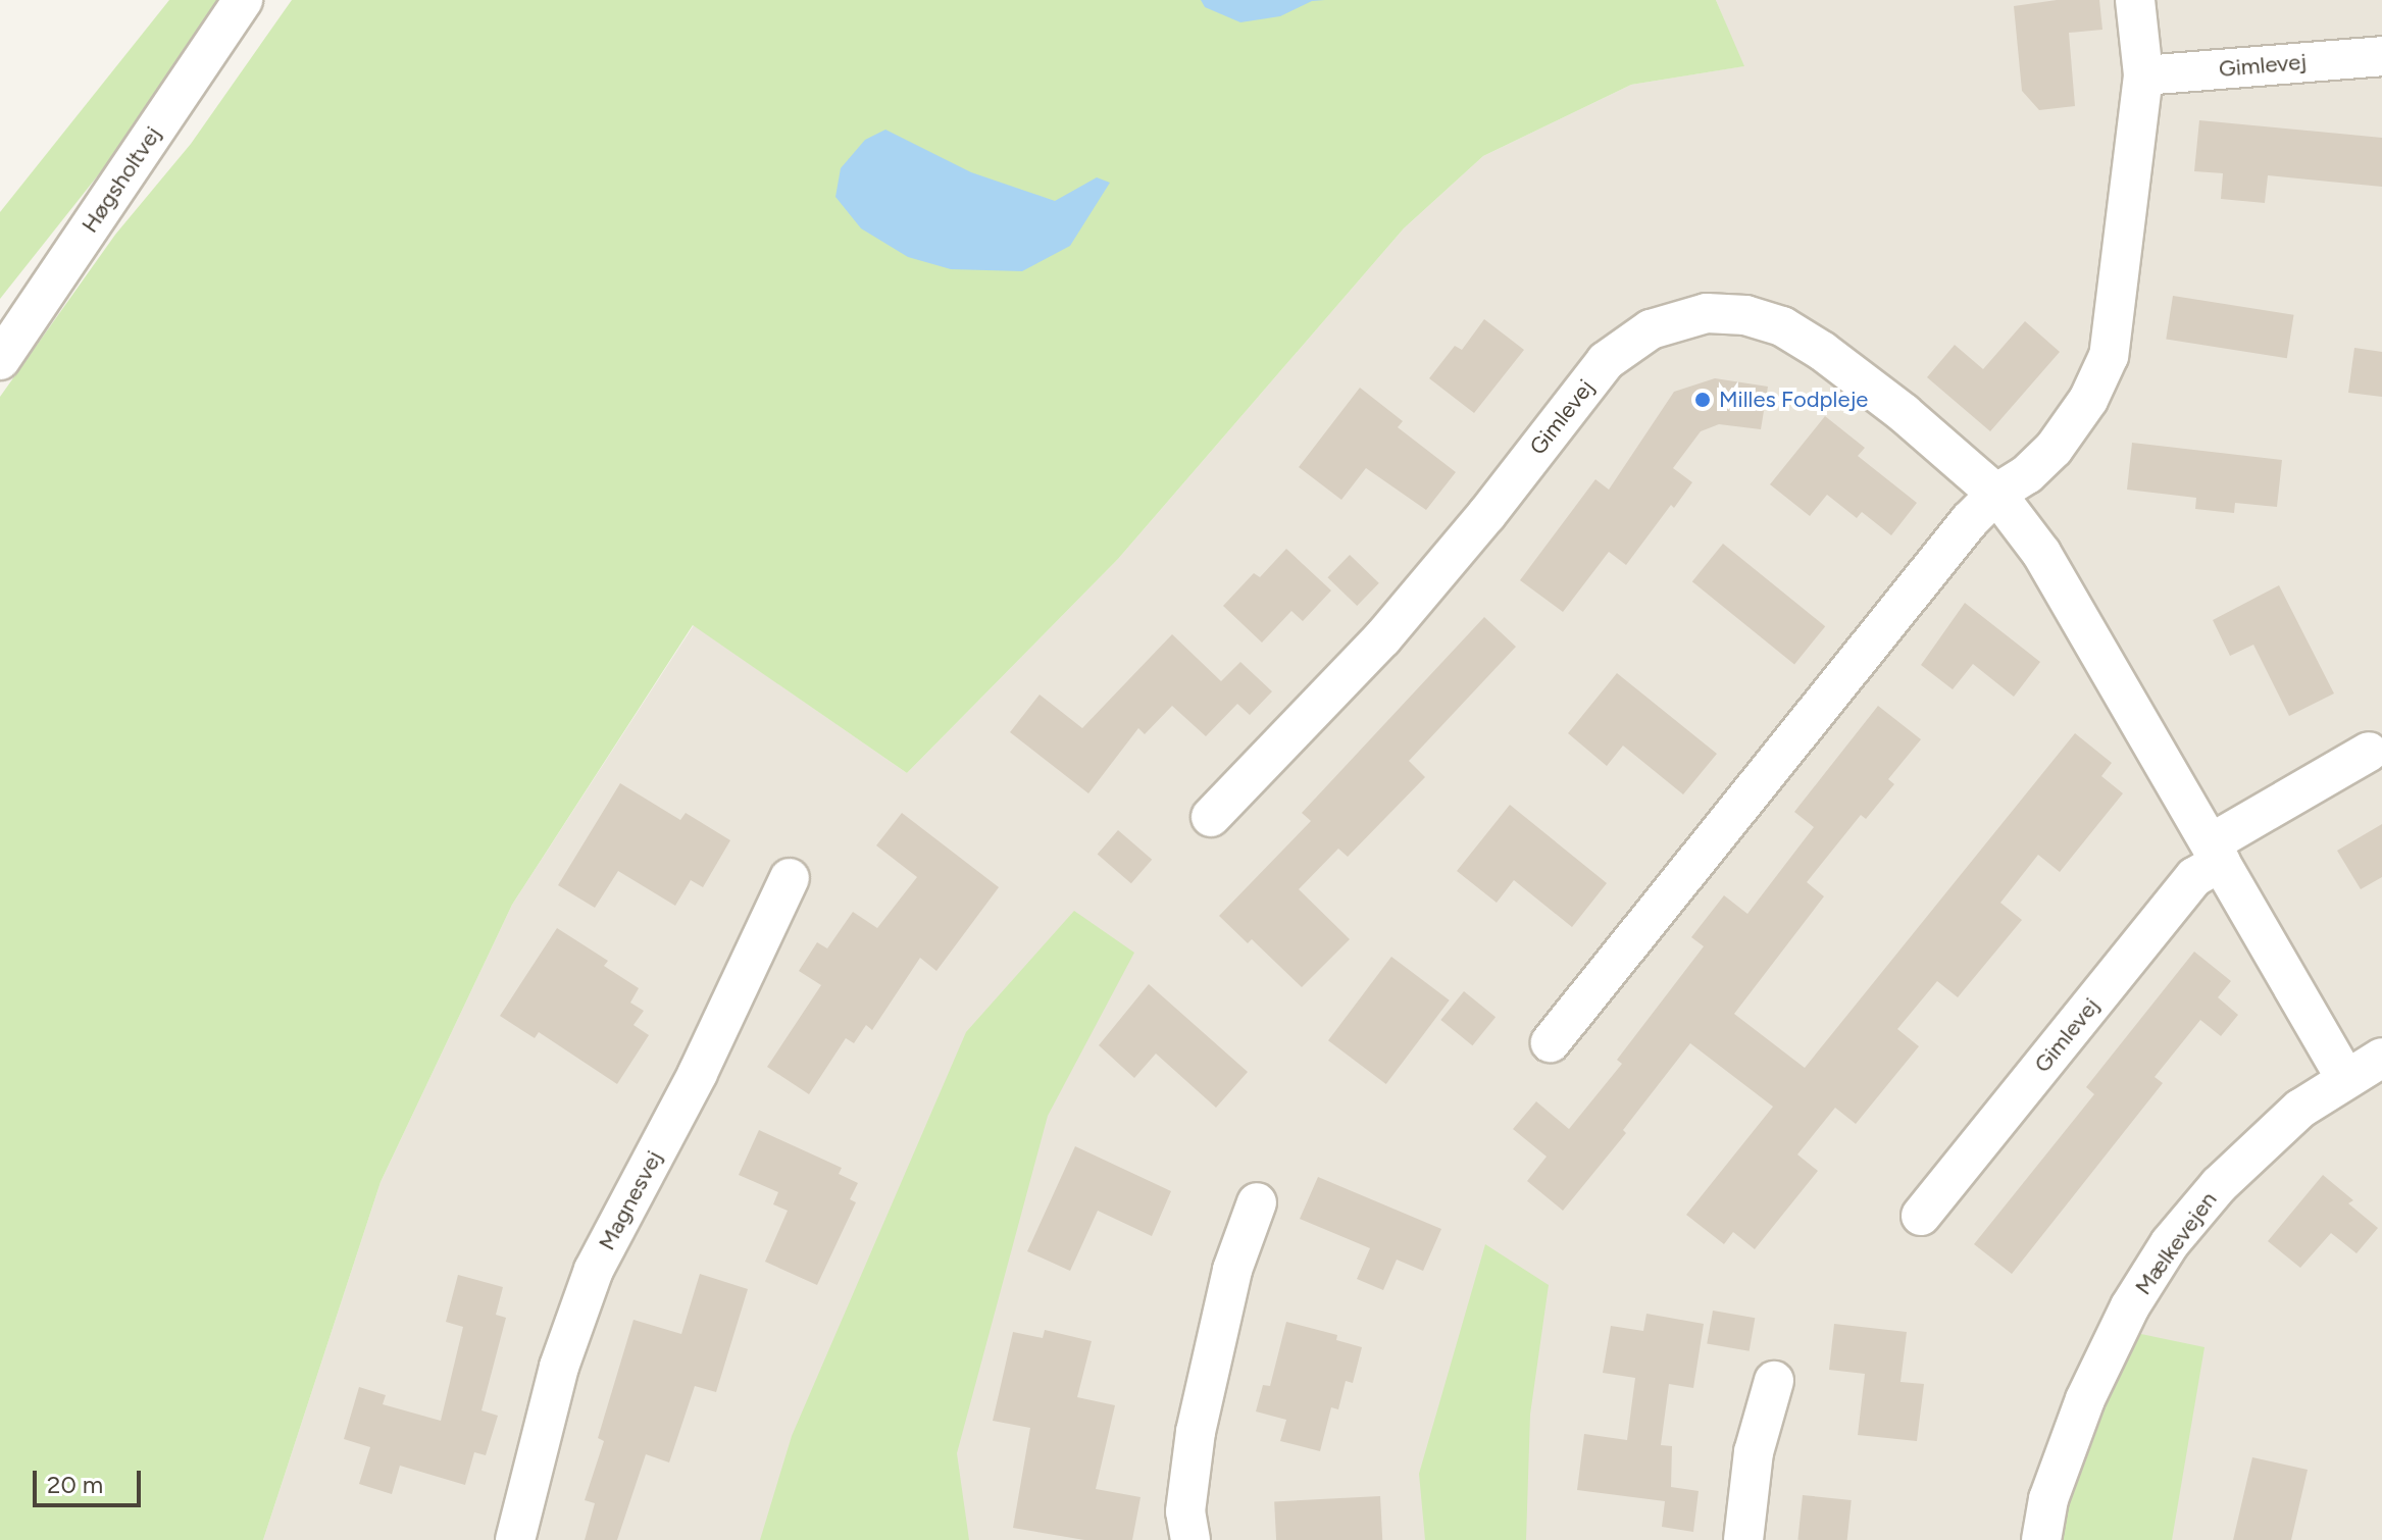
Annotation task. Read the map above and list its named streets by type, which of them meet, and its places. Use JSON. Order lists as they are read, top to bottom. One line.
{"streets":{"street":["Gimlevej","Høgsholtvej","Magnesvej","Mælkevejen"]},"crossings":[["Gimlevej","Mælkevejen"]],"places":["Milles Fodpleje"],"scale_bar":"20 m"}
